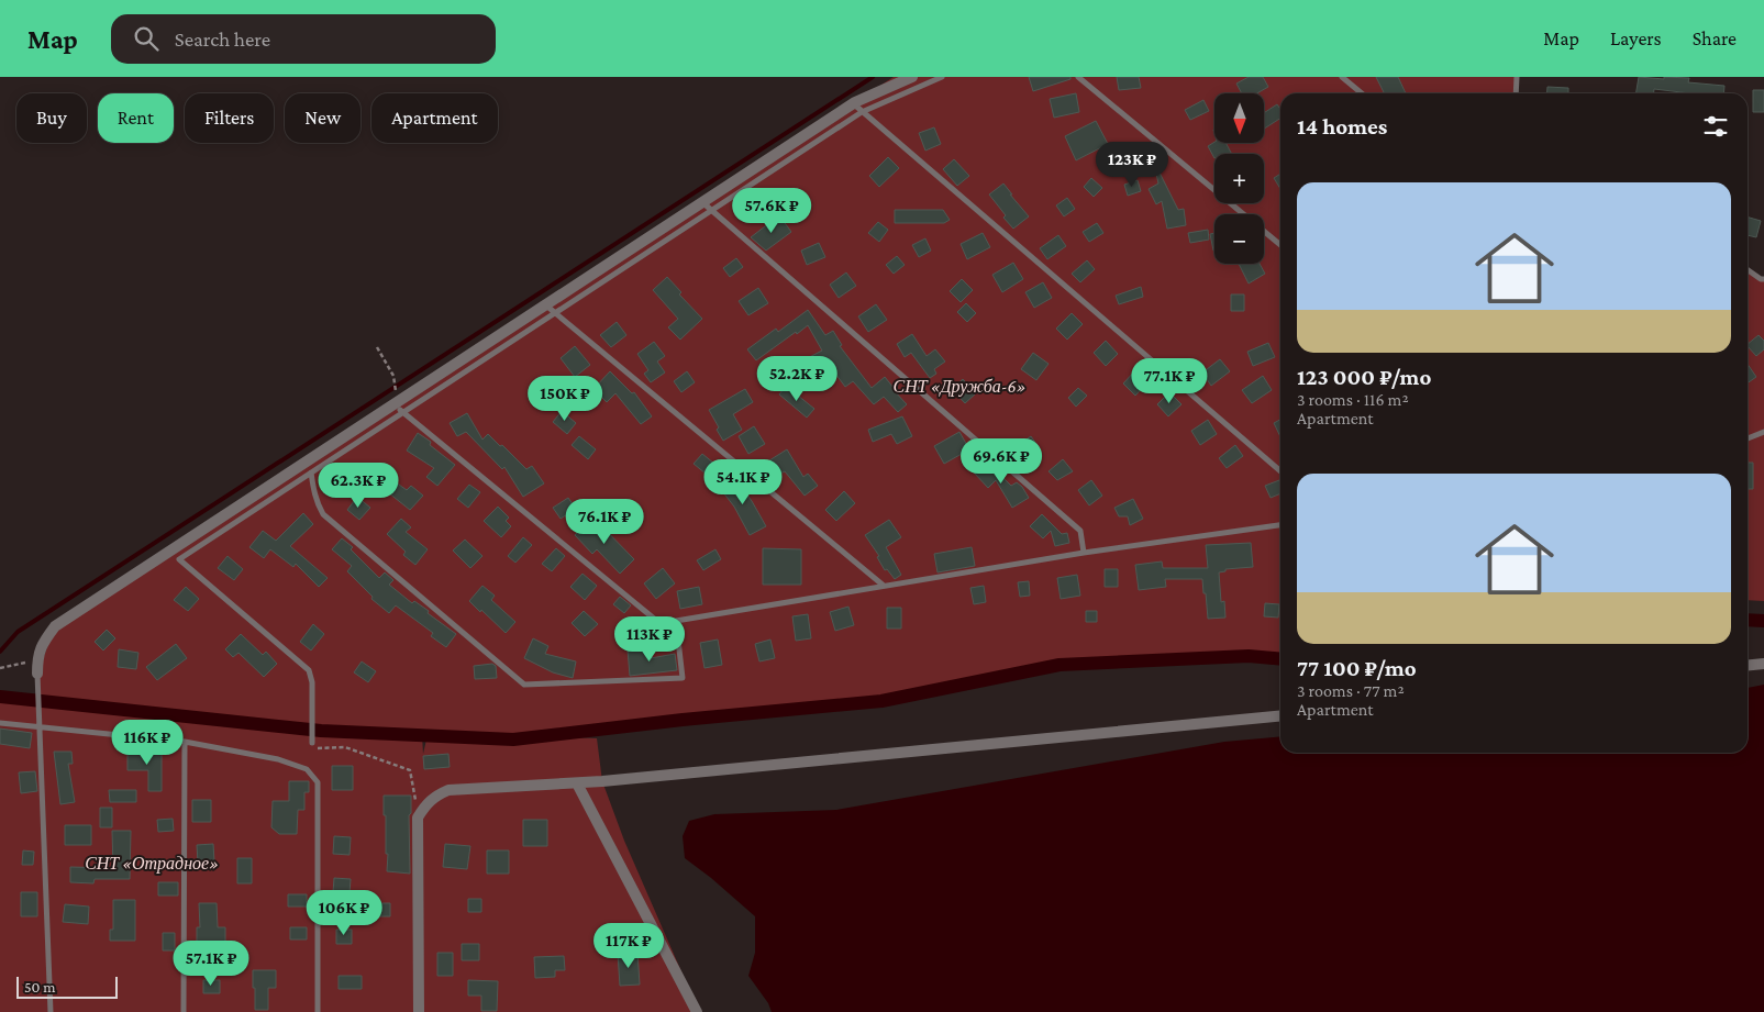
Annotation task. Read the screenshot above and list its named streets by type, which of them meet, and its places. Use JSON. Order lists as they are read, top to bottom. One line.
{"parks":["СНТ «Дружба-6»","СНТ «Отрадное»"],"scale_bar":"50 m","north":"bottom","page":{"header":"Map","search":"Search here","nav":["Map","Layers","Share"],"map_buttons":["+","−"],"chip":["Buy","Rent","Filters","New","Apartment"],"heading":"14 homes","price":["123K ₽","57.6K ₽","52.2K ₽","77.1K ₽","150K ₽","69.6K ₽","54.1K ₽","62.3K ₽","76.1K ₽","113K ₽","116K ₽","106K ₽","117K ₽","57.1K ₽"],"list":[{"name":"123 000 ₽/mo","note":"3 rooms · 116 m² · Apartment"},{"name":"77 100 ₽/mo","note":"3 rooms · 77 m² · Apartment"}],"scale":"50 m"}}
